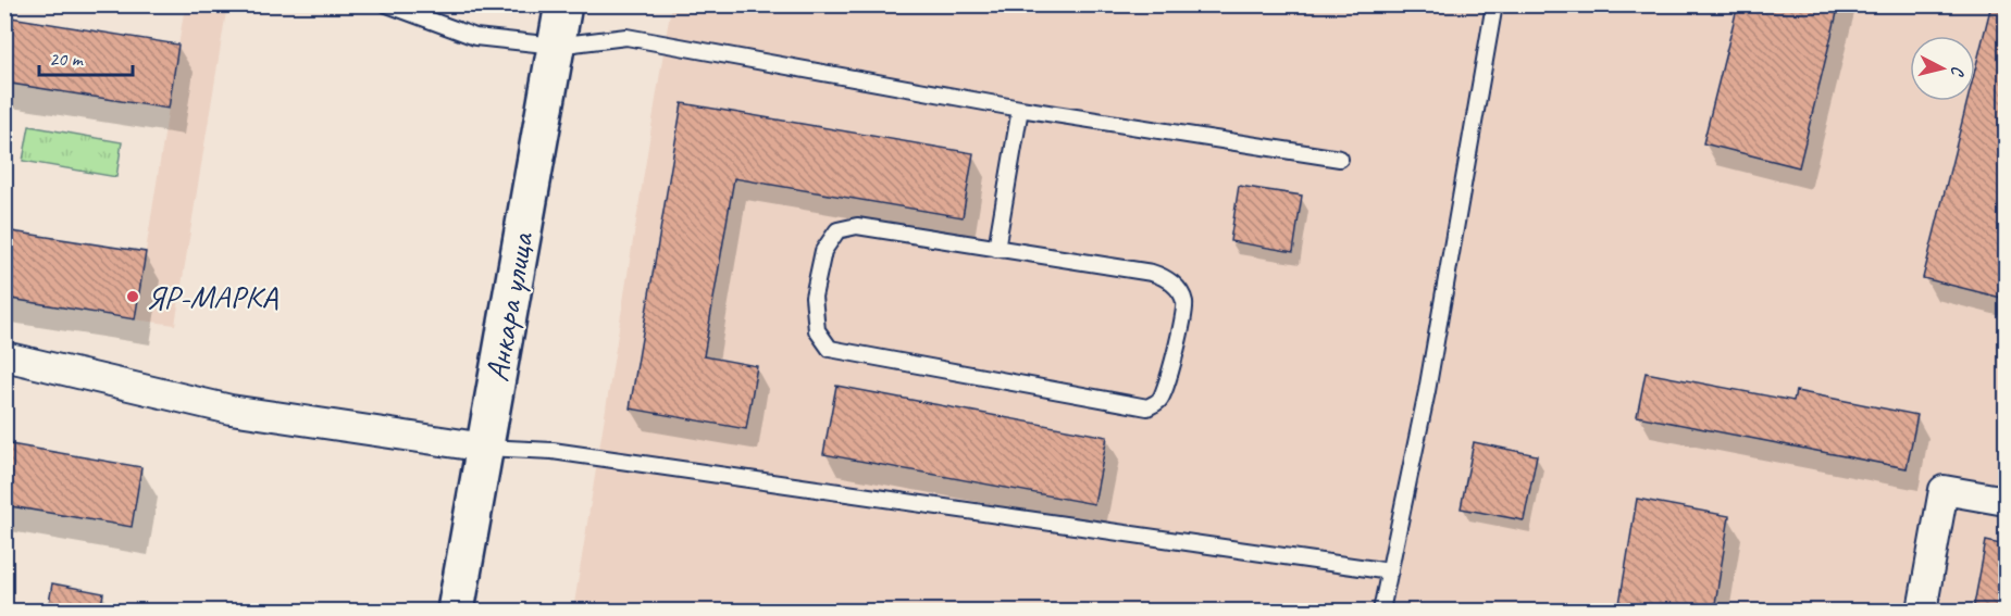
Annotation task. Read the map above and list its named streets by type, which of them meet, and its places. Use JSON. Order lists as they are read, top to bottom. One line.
{"streets":{"main road":["Анкара улица"]},"places":["ЯР-МАРКА"],"scale_bar":"20 m","north":"right"}
